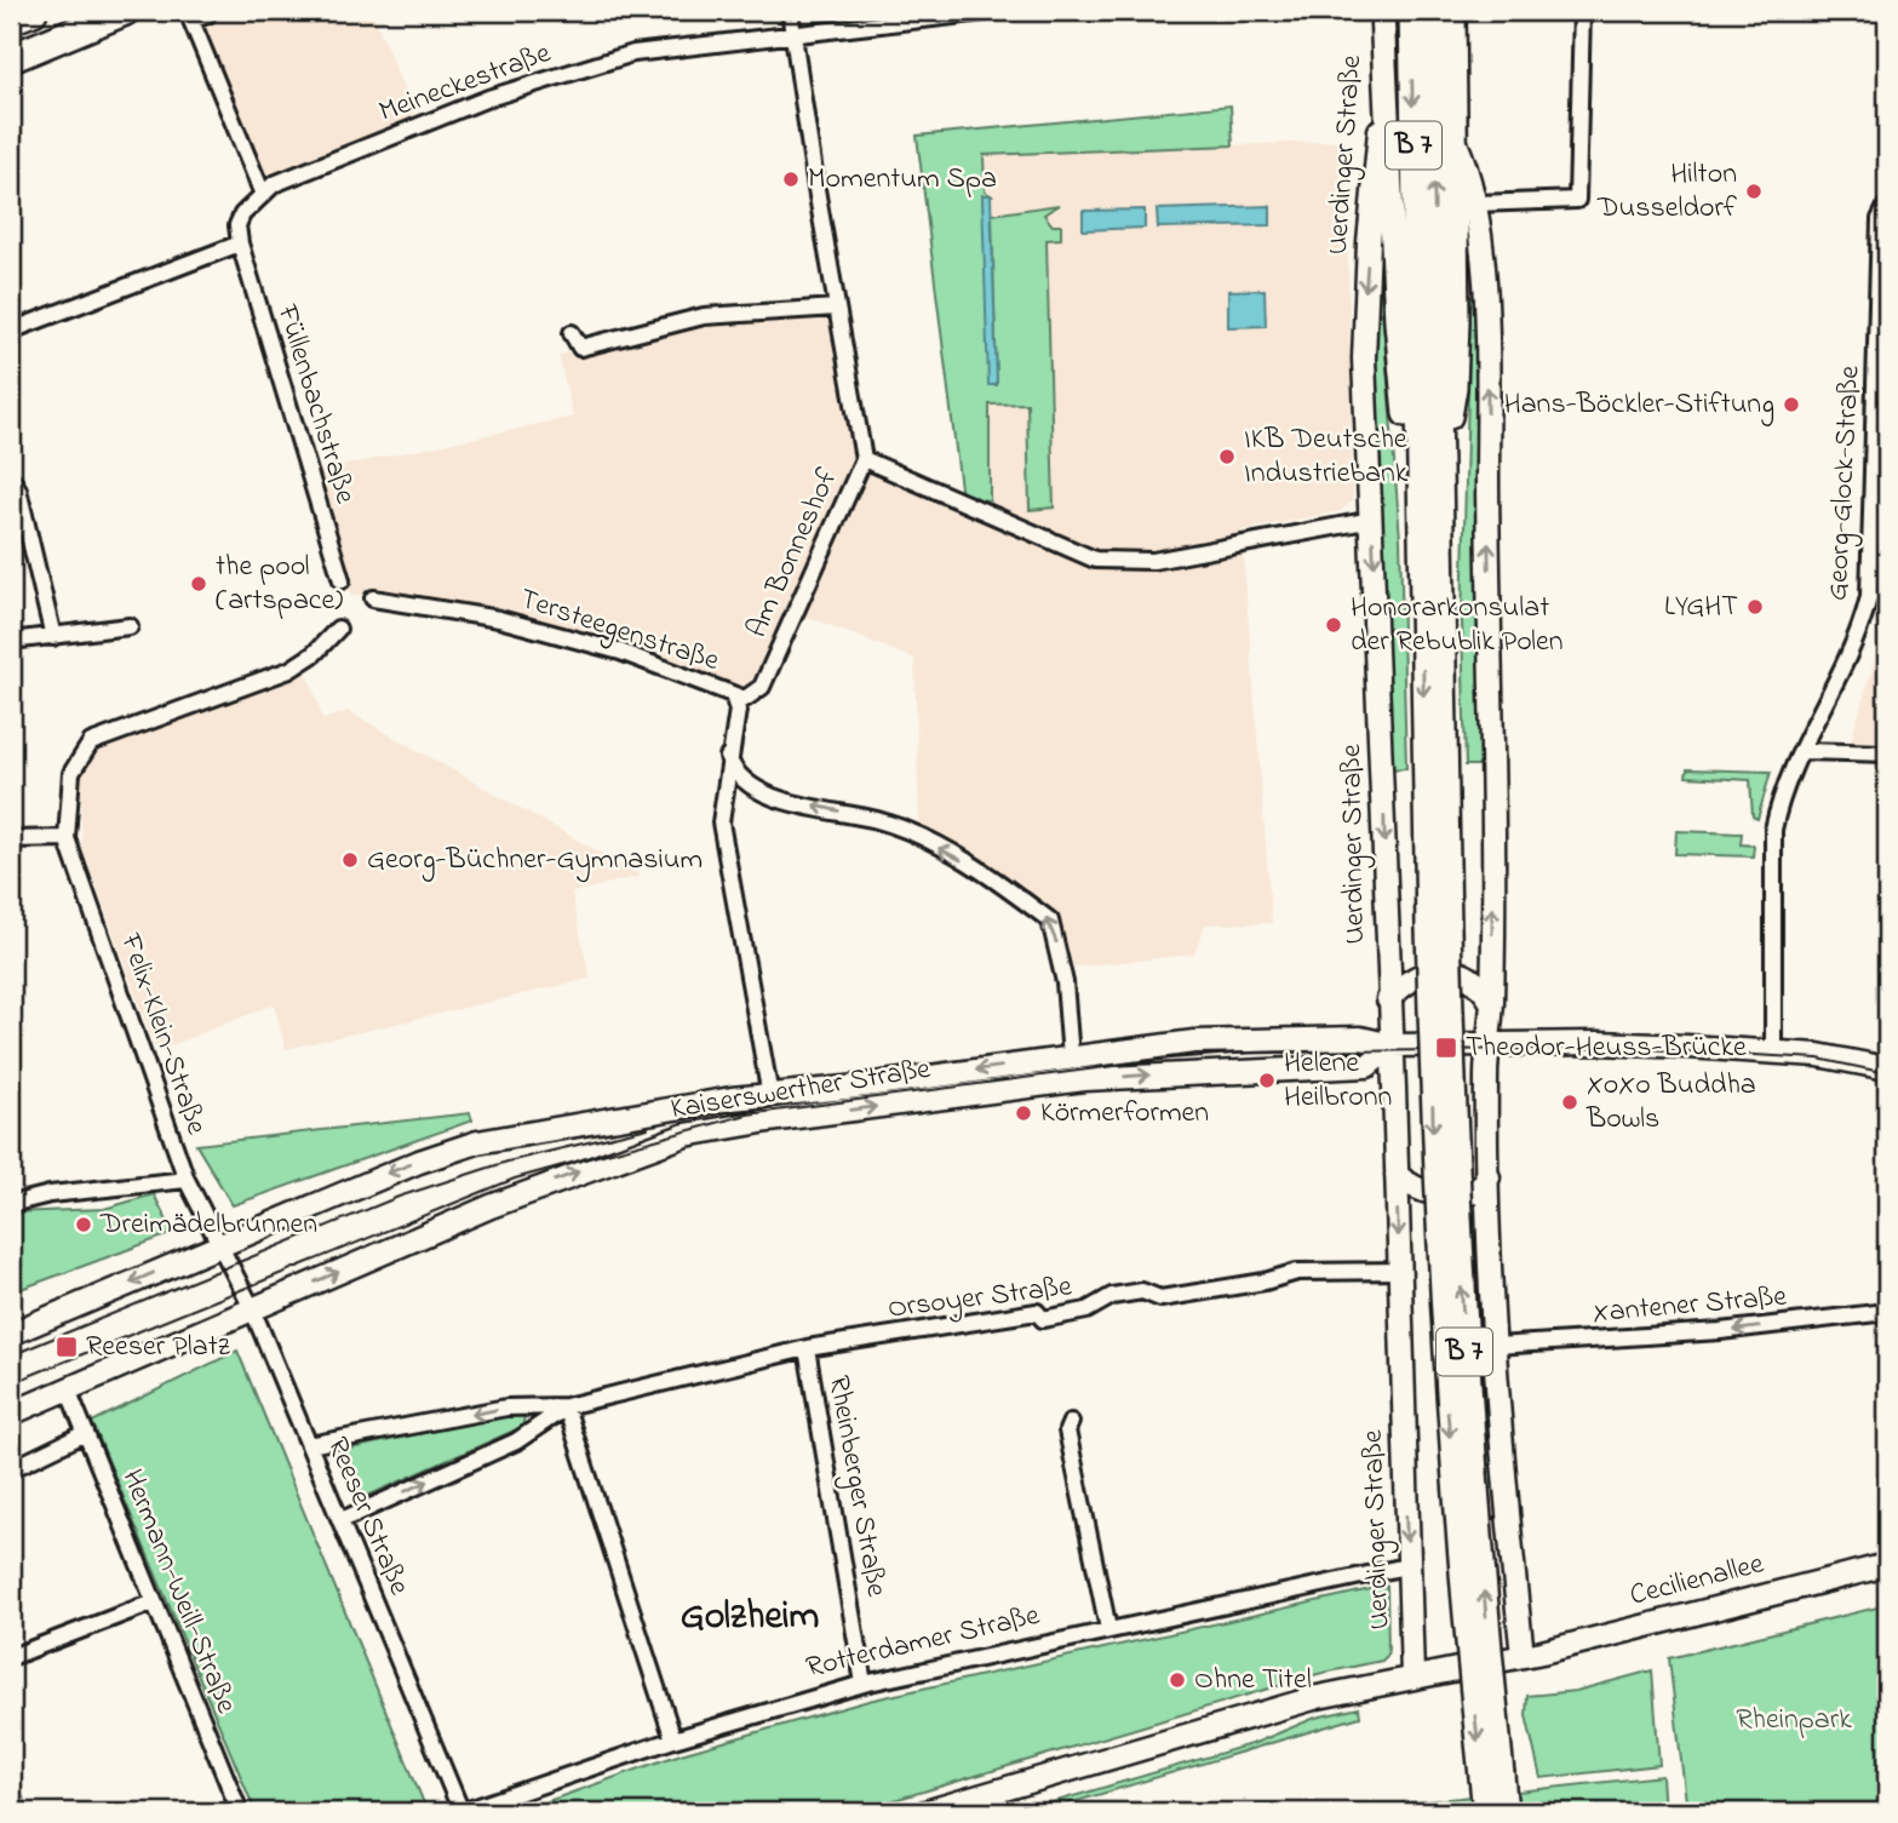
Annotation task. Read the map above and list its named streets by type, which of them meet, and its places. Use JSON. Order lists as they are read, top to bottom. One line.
{"streets":{"main road":["B 7","Uerdinger Straße"],"street":["Meineckestraße","Füllenbachstraße","Georg-Glock-Straße","Am Bonneshof","Tersteegenstraße","Felix-Klein-Straße","Kaiserswerther Straße","Orsoyer Straße","Xantener Straße","Rheinberger Straße","Reeser Straße","Cecilienallee","Hermann-Weill-Straße","Rotterdamer Straße"]},"crossings":[["Meineckestraße","Füllenbachstraße"],["Meineckestraße","Am Bonneshof"],["Uerdinger Straße","Kaiserswerther Straße"],["Uerdinger Straße","Orsoyer Straße"],["Uerdinger Straße","Rotterdamer Straße"],["Georg-Glock-Straße","Kaiserswerther Straße"],["Am Bonneshof","Tersteegenstraße"],["Tersteegenstraße","Kaiserswerther Straße"],["Felix-Klein-Straße","Kaiserswerther Straße"],["Felix-Klein-Straße","Reeser Straße"],["Kaiserswerther Straße","Reeser Straße"],["Kaiserswerther Straße","Hermann-Weill-Straße"],["Orsoyer Straße","Rheinberger Straße"],["Orsoyer Straße","Reeser Straße"],["Rheinberger Straße","Rotterdamer Straße"],["Reeser Straße","Rotterdamer Straße"]],"one_way":["Xantener Straße"],"districts":["Golzheim"],"parks":["Rheinpark"],"places":{"other":["Momentum Spa","Hilton Dusseldorf","Hans-Böckler-Stiftung","IKB Deutsche Industriebank","the pool (artspace)","LYGHT","Honorarkonsulat der Rebublik Polen","Georg-Büchner-Gymnasium","Helene Heilbronn","XoXo Buddha Bowls","Körmerformen","Dreimädelbrunnen","Ohne Titel"],"transit":["Theodor-Heuss-Brücke","Reeser Platz"]}}
